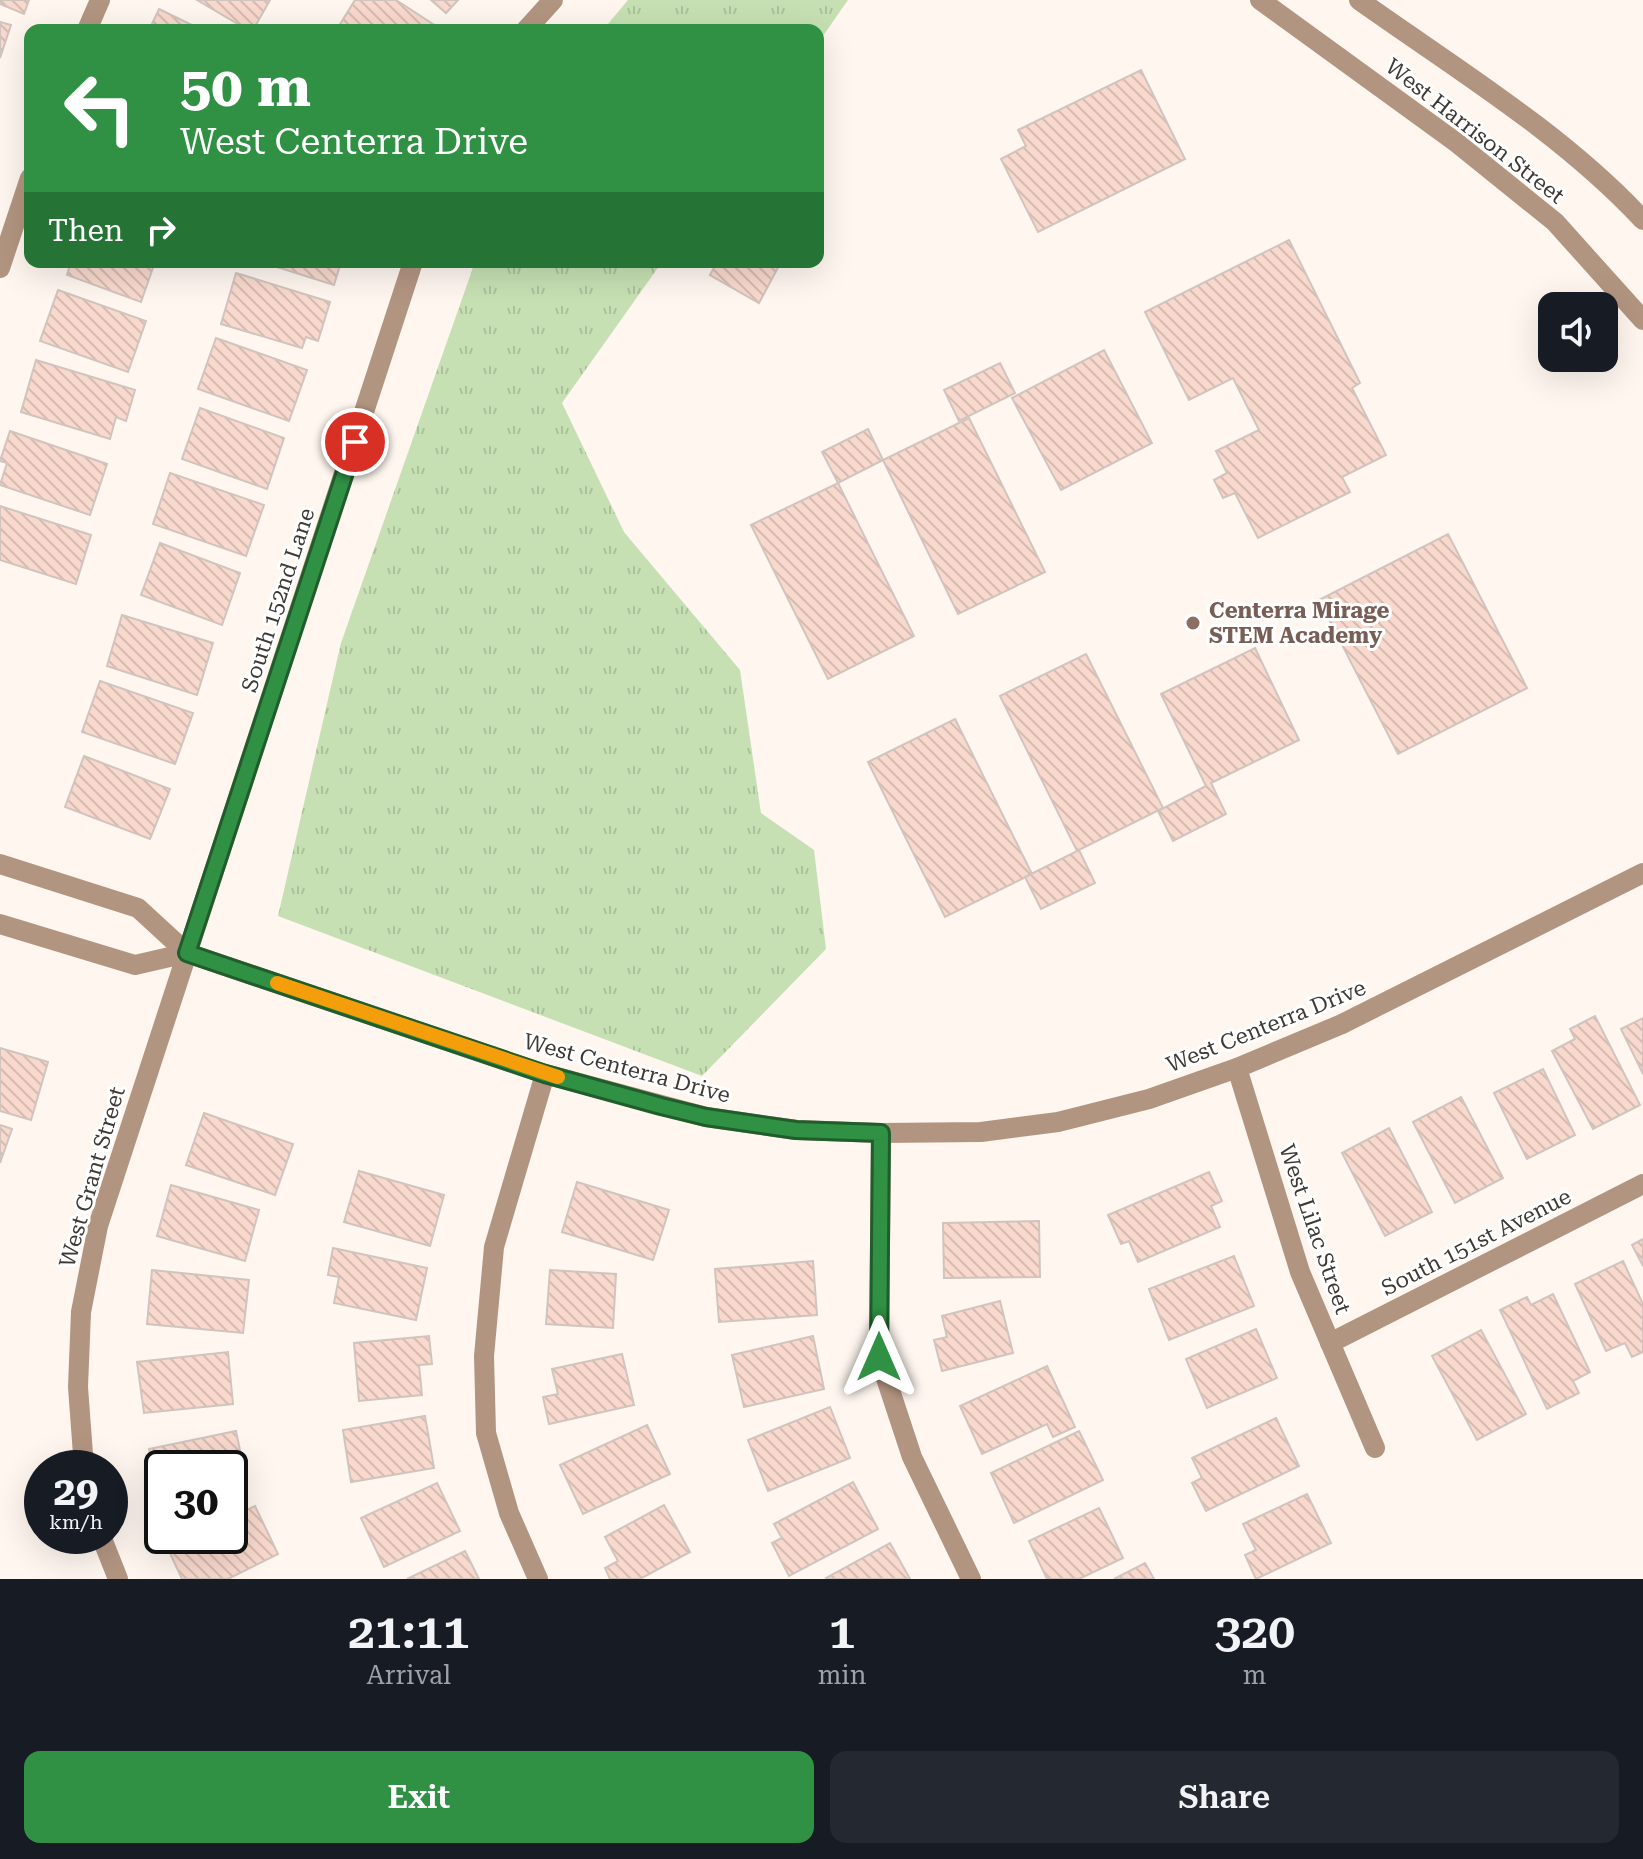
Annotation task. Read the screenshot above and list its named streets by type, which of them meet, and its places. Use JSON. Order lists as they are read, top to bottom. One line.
{"streets":{"street":["West Harrison Street","South 152nd Lane","West Centerra Drive","West Grant Street","West Lilac Street","South 151st Avenue"]},"crossings":[["South 152nd Lane","West Centerra Drive"],["South 152nd Lane","West Grant Street"],["West Centerra Drive","West Grant Street"],["West Centerra Drive","West Lilac Street"],["West Lilac Street","South 151st Avenue"]],"places":["Centerra Mirage STEM Academy"],"page":{"turn":["50 m","West Centerra Drive"],"then":"Then","speed":"29 km/h","limit":"30","eta":["21:11","Arrival","1","min","320","m"],"buttons":["Exit","Share"]}}
